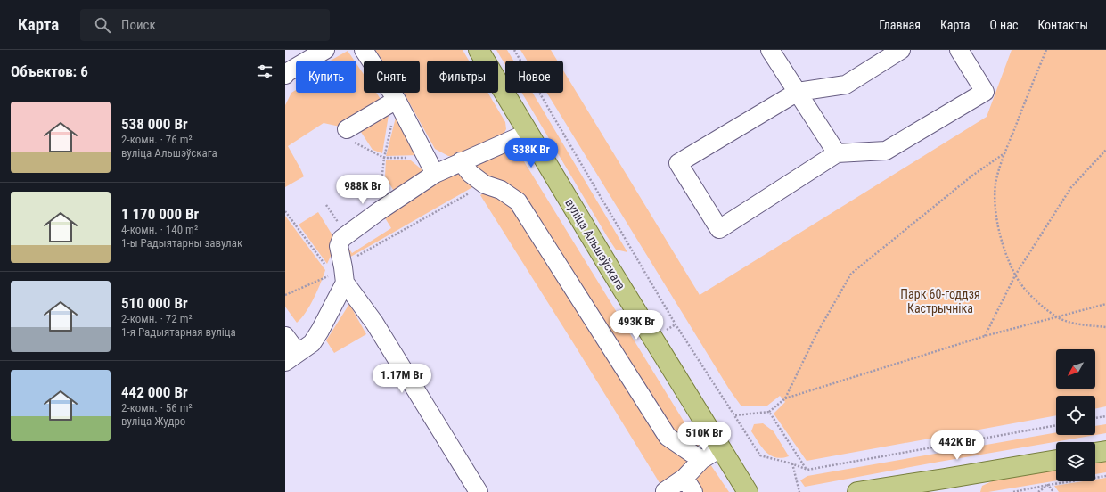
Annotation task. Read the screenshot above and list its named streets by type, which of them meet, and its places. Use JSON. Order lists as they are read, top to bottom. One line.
{"streets":{"main road":["вуліца Альшэўскага"]},"parks":["Парк 60-годдзя Кастрычніка"],"north":"bottom left","page":{"header":"Карта","search":"Поиск","nav":["Главная","Карта","О нас","Контакты"],"heading":"Объектов: 6","chip":["Купить","Снять","Фильтры","Новое"],"list":[{"name":"538 000 Br","note":"2-комн. · 76 m² · вуліца Альшэўскага"},{"name":"1 170 000 Br","note":"4-комн. · 140 m² · 1-ы Радыятарны завулак"},{"name":"510 000 Br","note":"2-комн. · 72 m² · 1-я Радыятарная вуліца"},{"name":"442 000 Br","note":"2-комн. · 56 m² · вуліца Жудро"}],"price":["538K Br","988K Br","493K Br","1.17M Br","510K Br","442K Br"]}}
